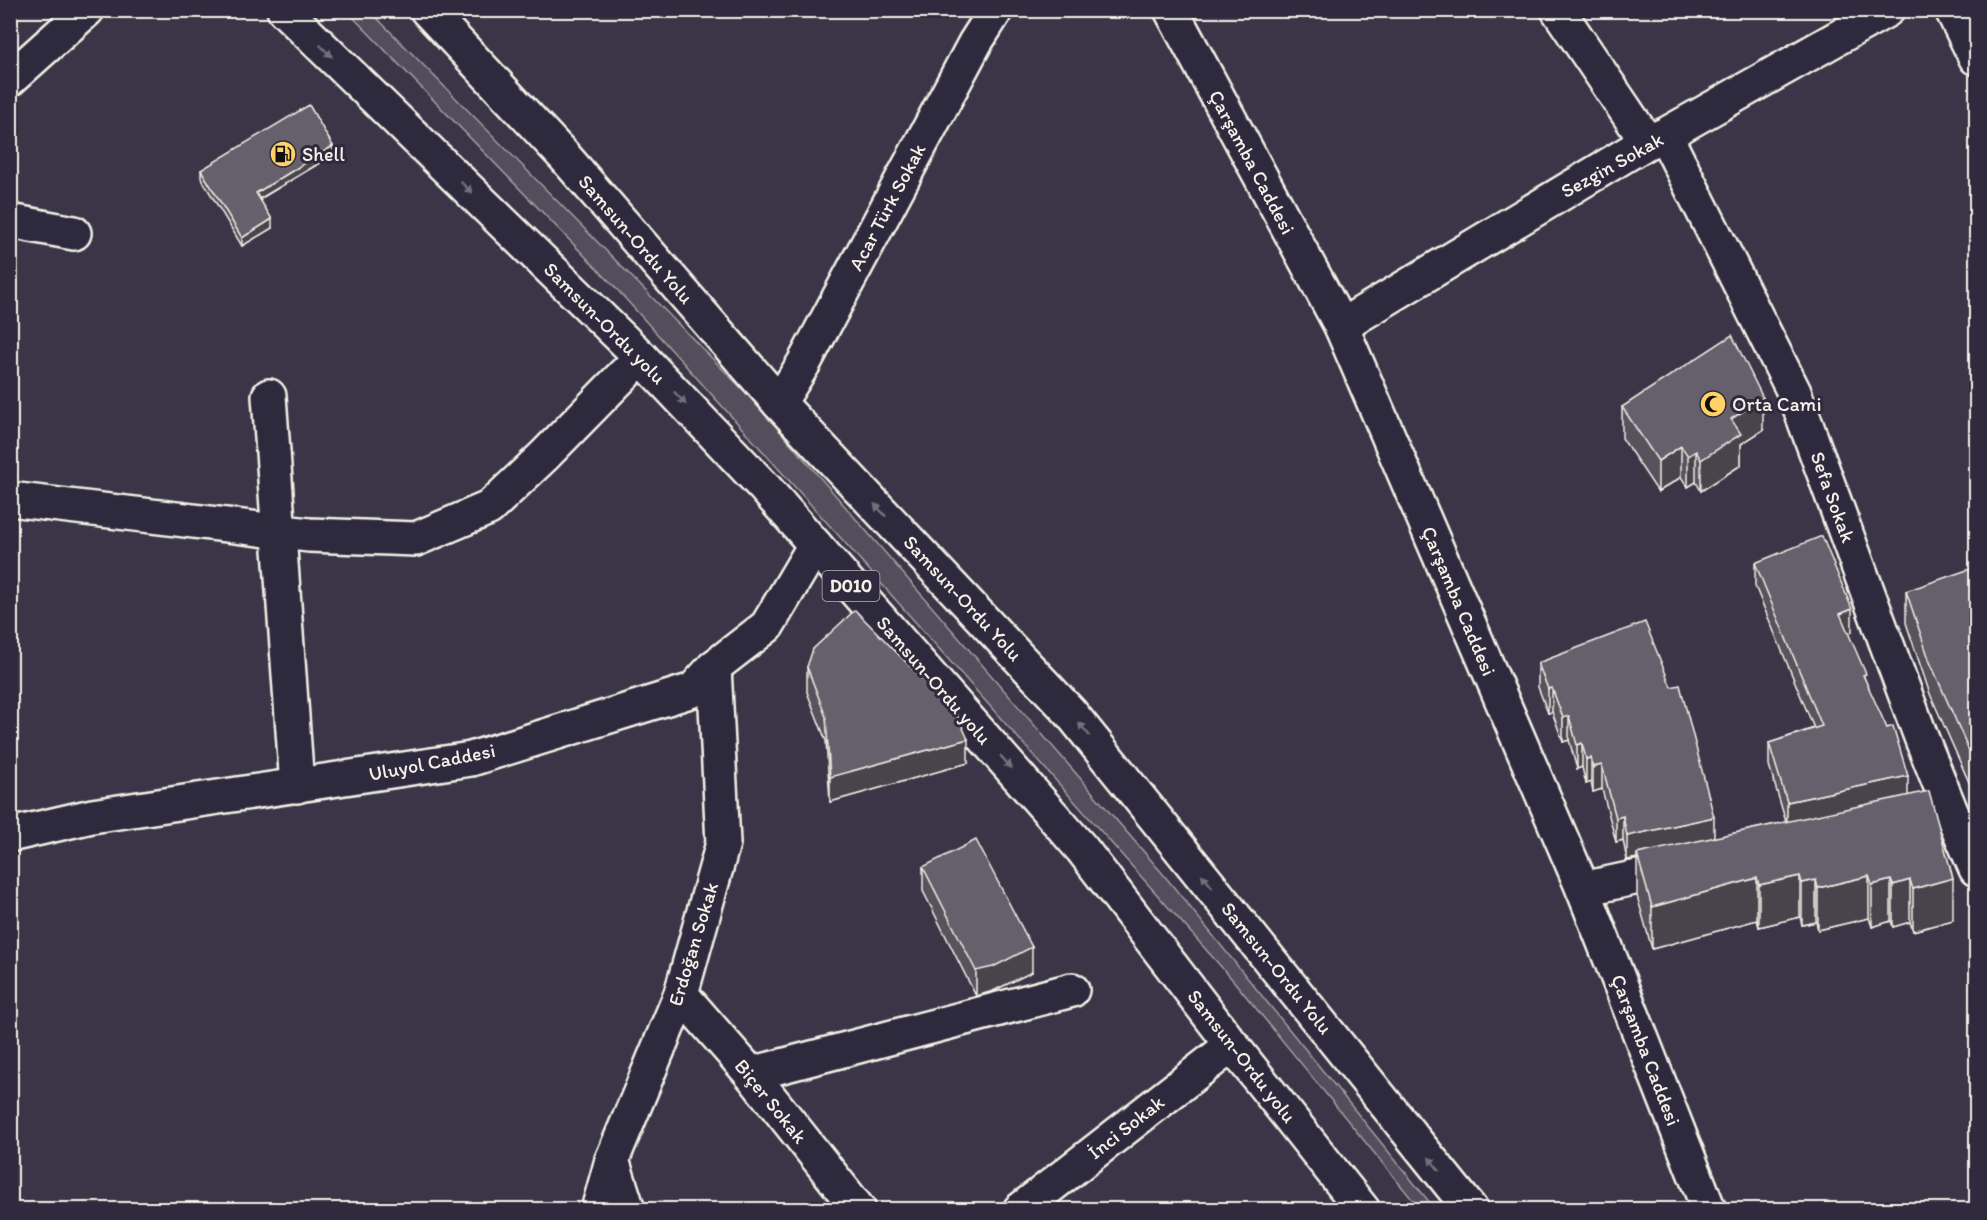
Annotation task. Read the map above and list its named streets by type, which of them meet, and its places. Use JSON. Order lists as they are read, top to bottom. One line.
{"streets":{"main road":["Çarşamba Caddesi","Sezgin Sokak","Acar Türk Sokak","Samsun-Ordu Yolu","Samsun-Ordu yolu","Sefa Sokak","D010","Uluyol Caddesi","Erdoğan Sokak","Biçer Sokak","İnci Sokak"]},"crossings":[["Çarşamba Caddesi","Sezgin Sokak"],["Sezgin Sokak","Sefa Sokak"],["Acar Türk Sokak","Samsun-Ordu Yolu"],["Samsun-Ordu yolu","Uluyol Caddesi"],["Samsun-Ordu yolu","İnci Sokak"],["Uluyol Caddesi","Erdoğan Sokak"],["Erdoğan Sokak","Biçer Sokak"]],"one_way":["Samsun-Ordu Yolu","Samsun-Ordu yolu"],"places":{"fuel station":["Shell"],"mosque":["Orta Cami"]}}
